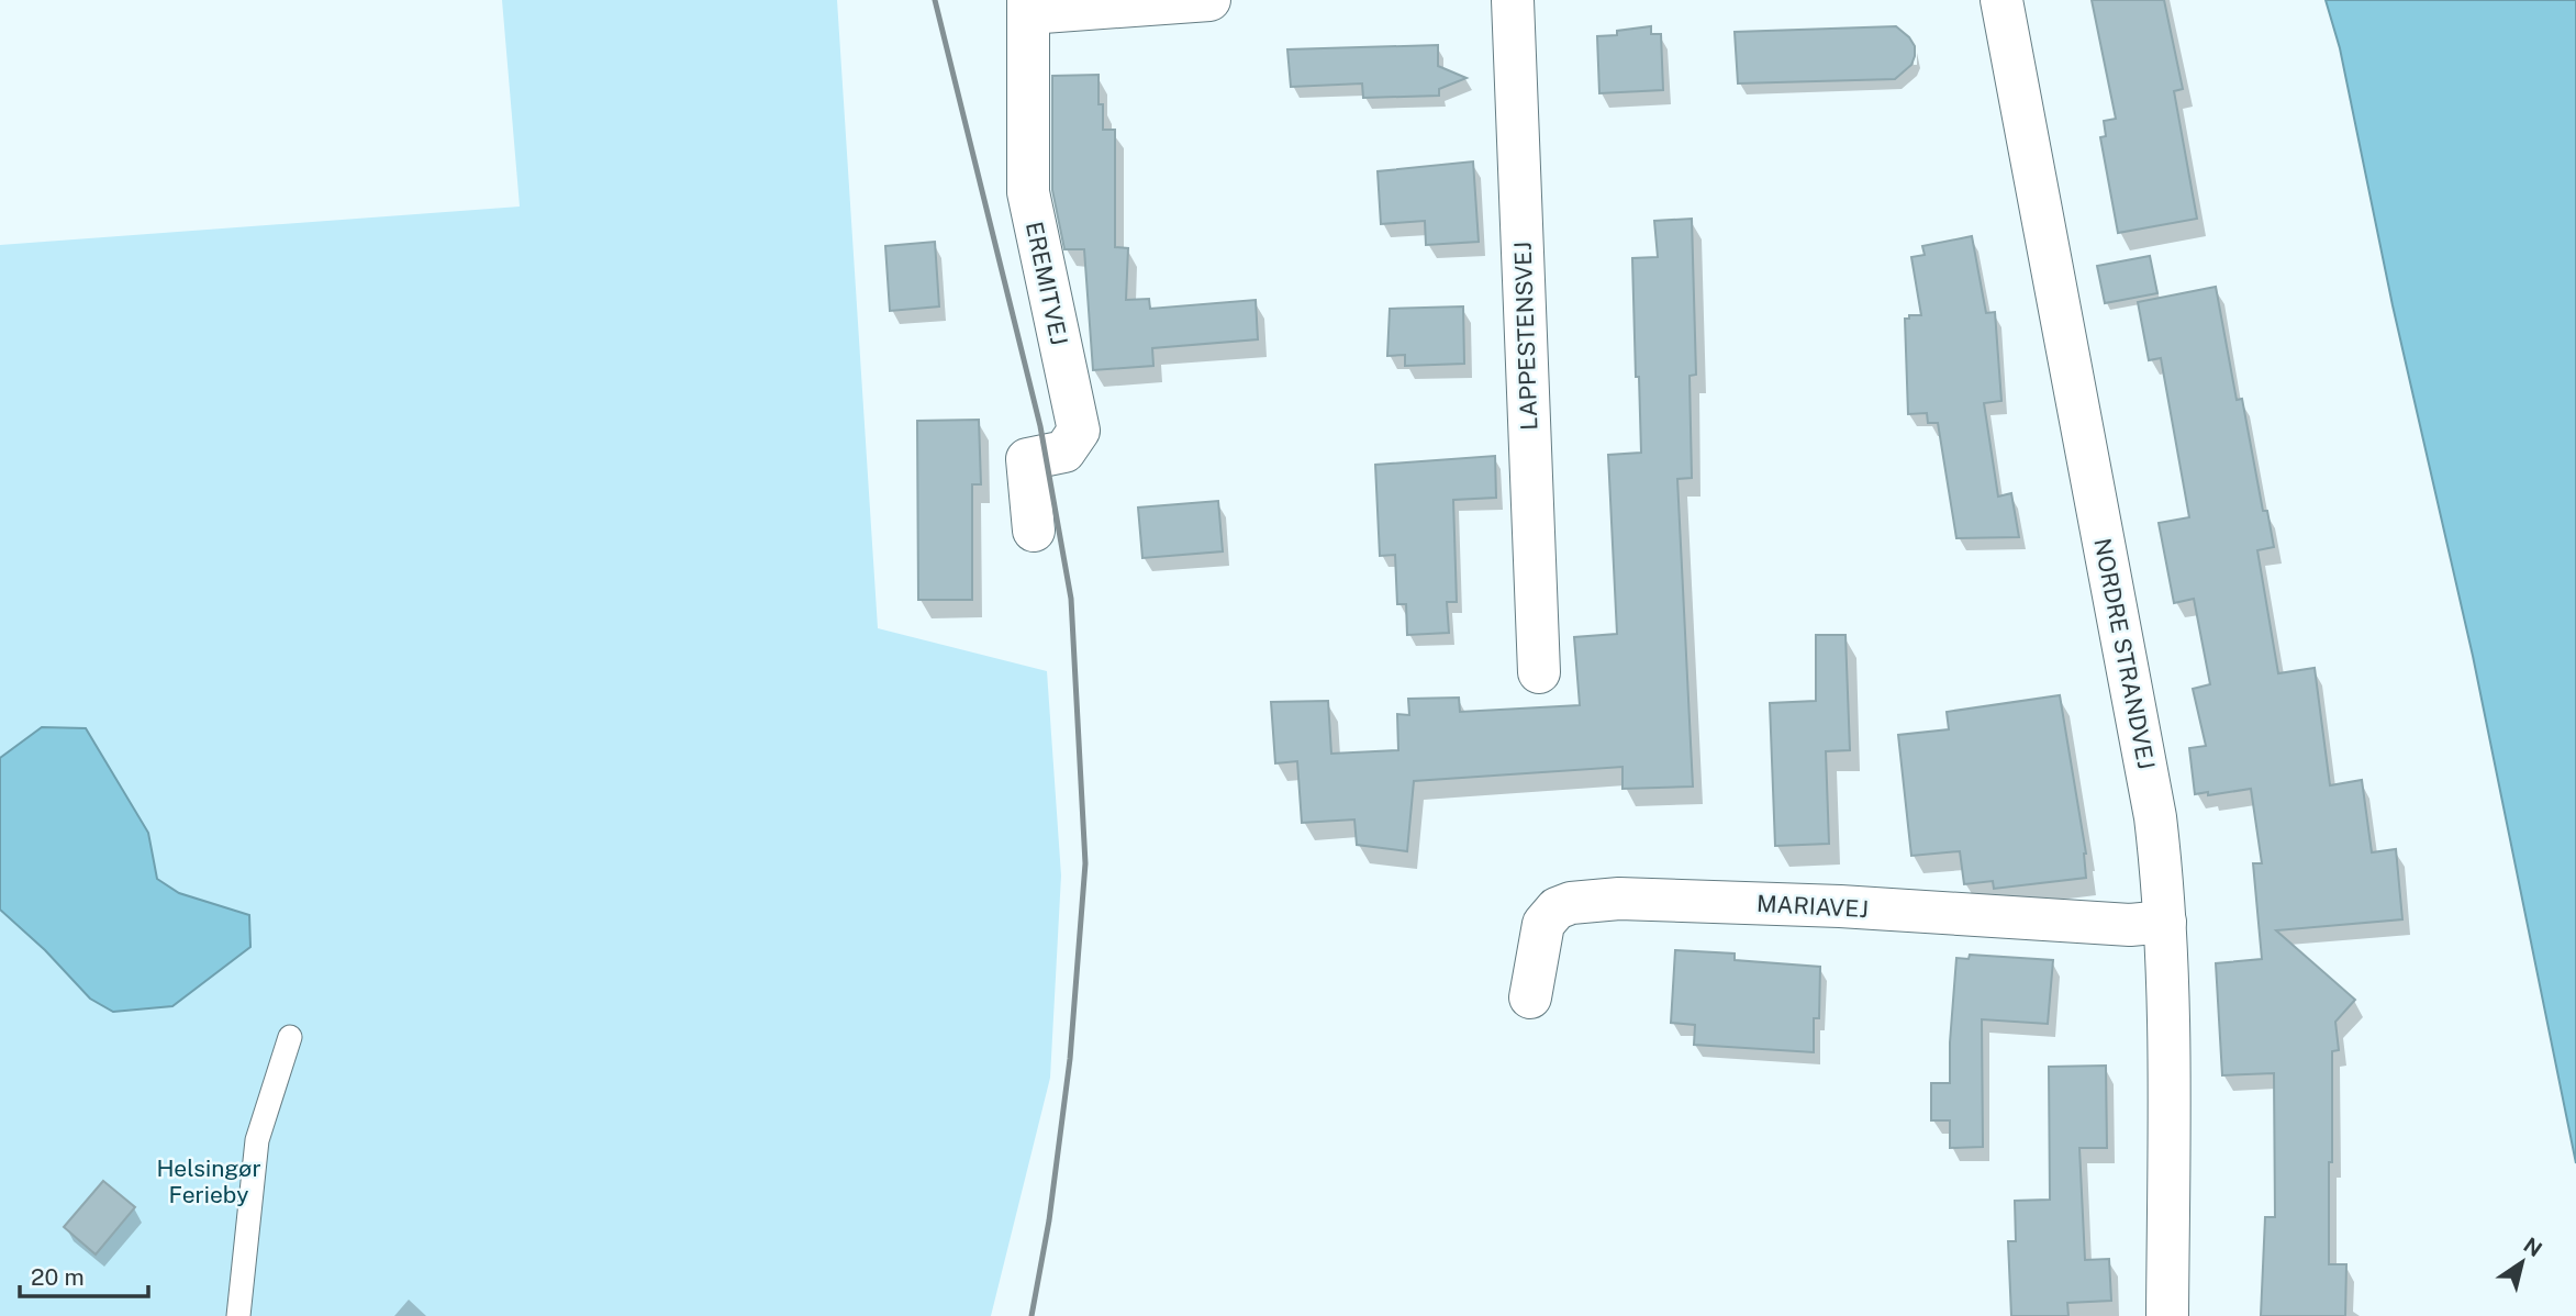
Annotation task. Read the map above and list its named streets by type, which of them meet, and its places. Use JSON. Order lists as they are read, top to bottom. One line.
{"streets":{"street":["EREMITVEJ","LAPPESTENSVEJ","NORDRE STRANDVEJ","MARIAVEJ"]},"crossings":[["NORDRE STRANDVEJ","MARIAVEJ"]],"parks":["Helsingør Ferieby"],"scale_bar":"20 m","north":"top right"}
